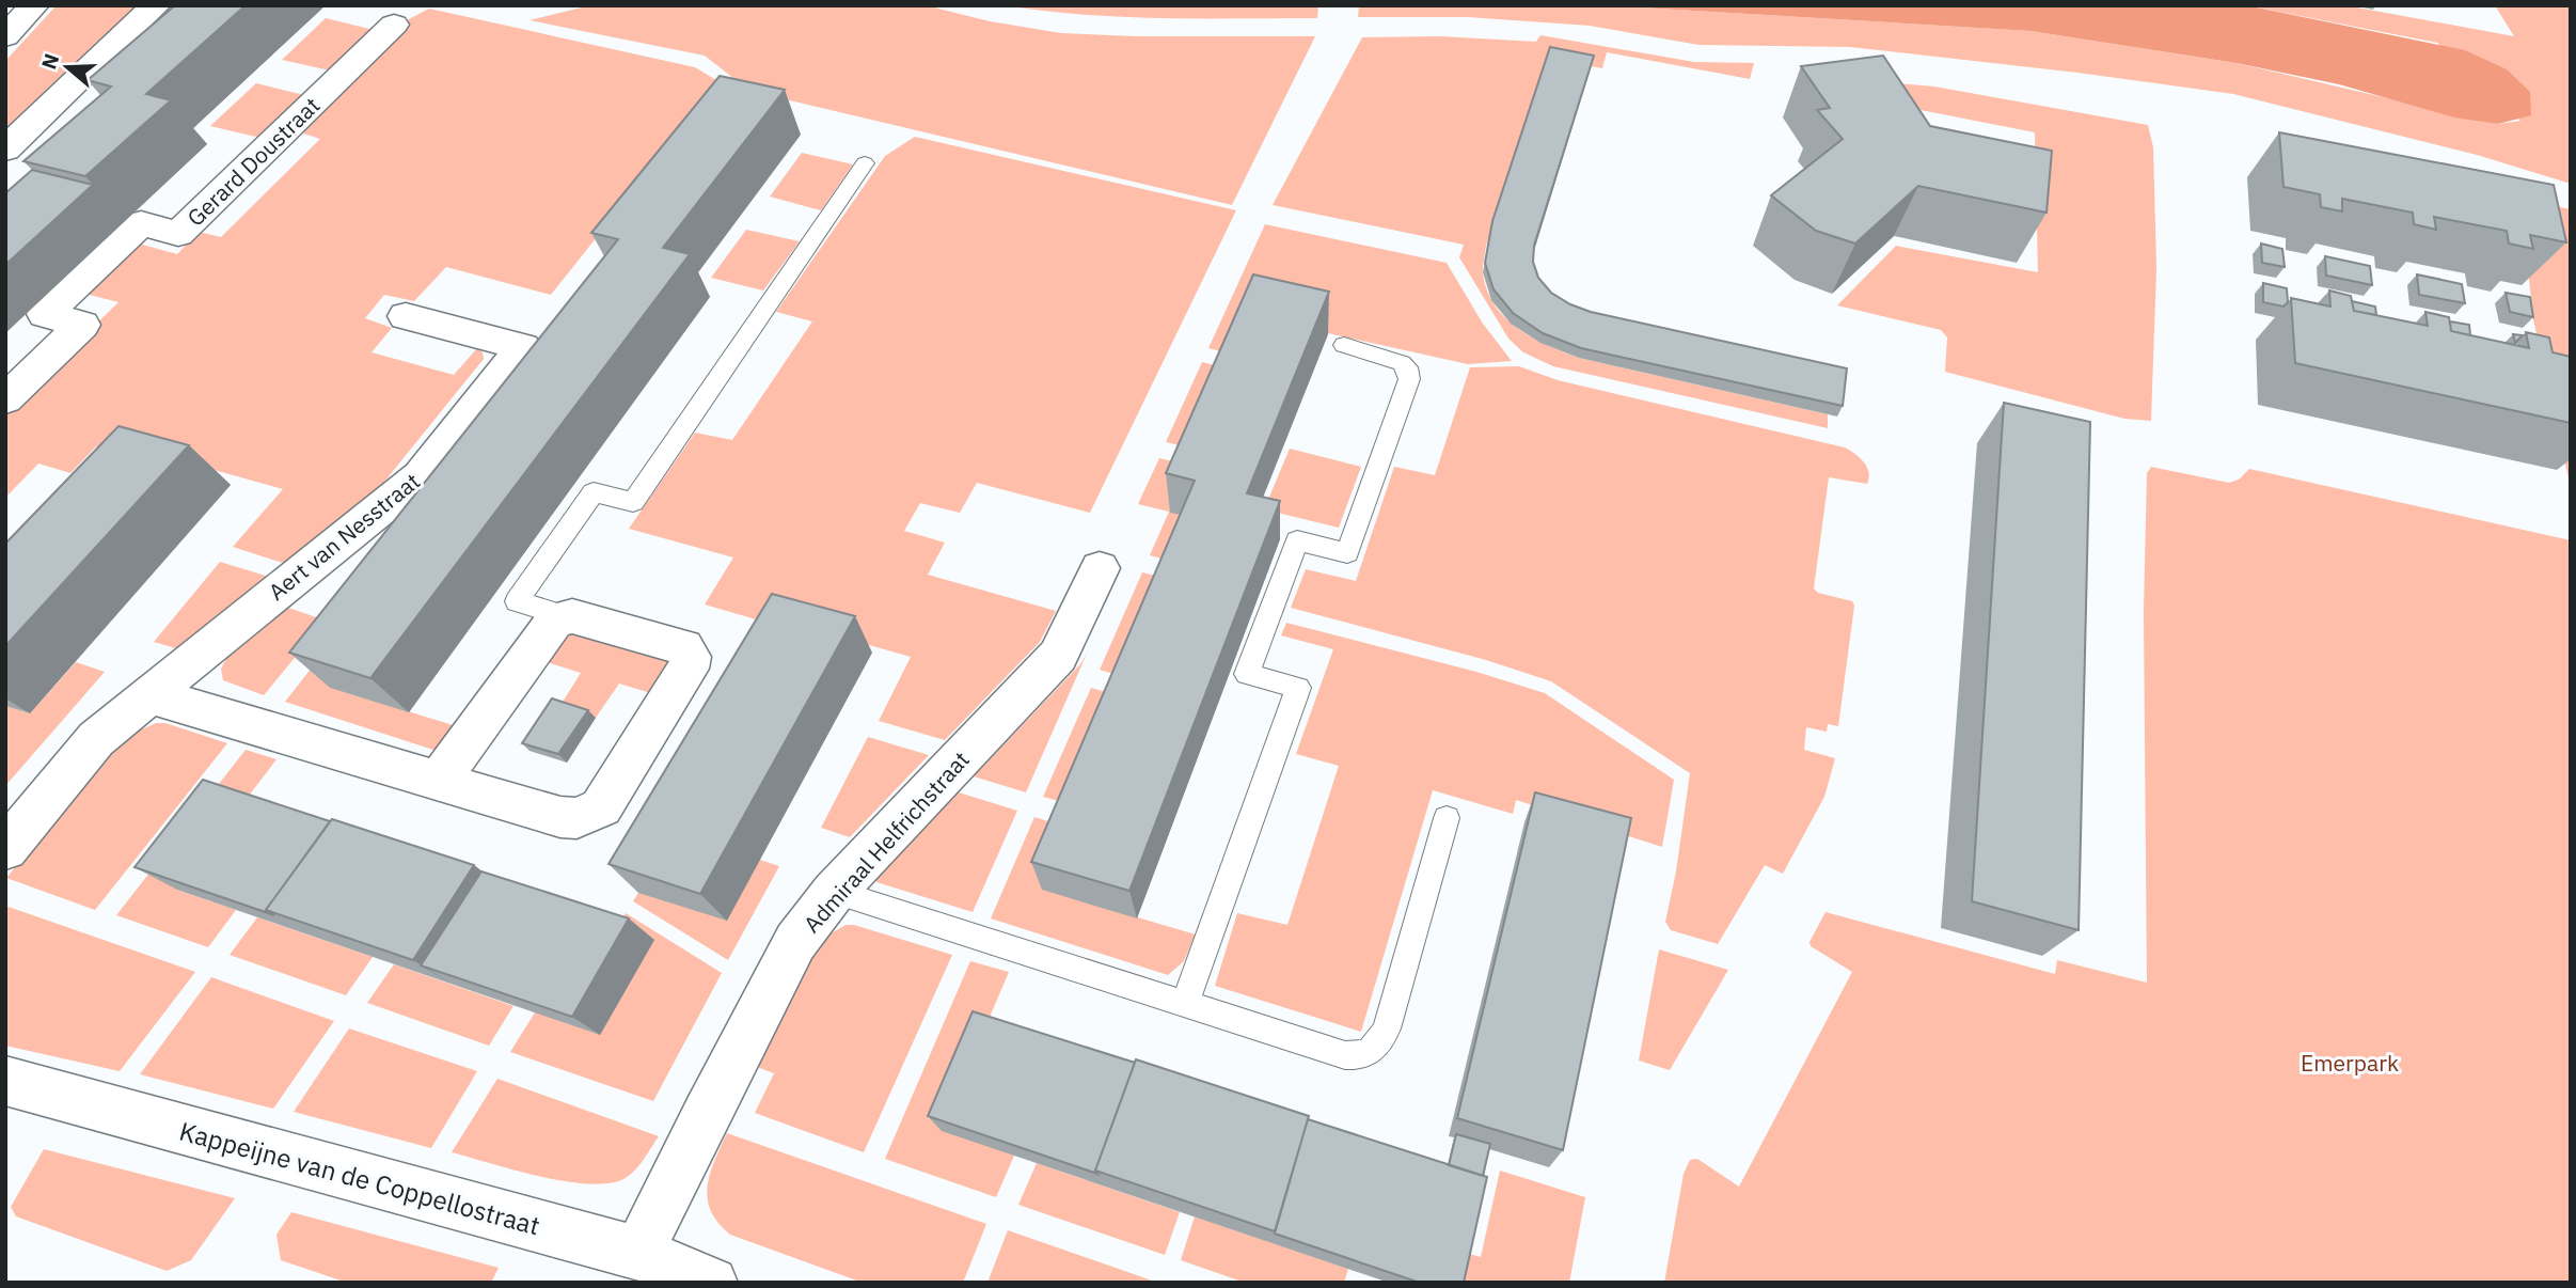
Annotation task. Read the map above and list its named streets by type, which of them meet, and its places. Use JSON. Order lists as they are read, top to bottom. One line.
{"streets":{"street":["Gerard Doustraat","Aert van Nesstraat","Admiraal Helfrichstraat","Kappeijne van de Coppellostraat"]},"crossings":[["Admiraal Helfrichstraat","Kappeijne van de Coppellostraat"]],"parks":["Emerpark"],"north":"left"}
